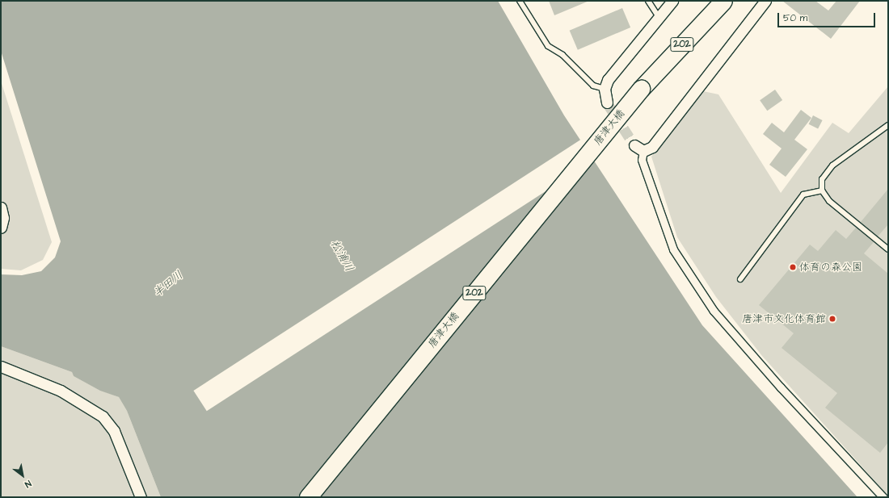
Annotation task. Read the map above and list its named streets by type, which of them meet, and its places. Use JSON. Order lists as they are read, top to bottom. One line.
{"streets":{"highway":["202","唐津大橋"]},"crossings":[["202","唐津大橋"]],"water":["松浦川","半田川"],"places":["体育の森公園","唐津市文化体育館"],"scale_bar":"50 m","north":"bottom right"}
